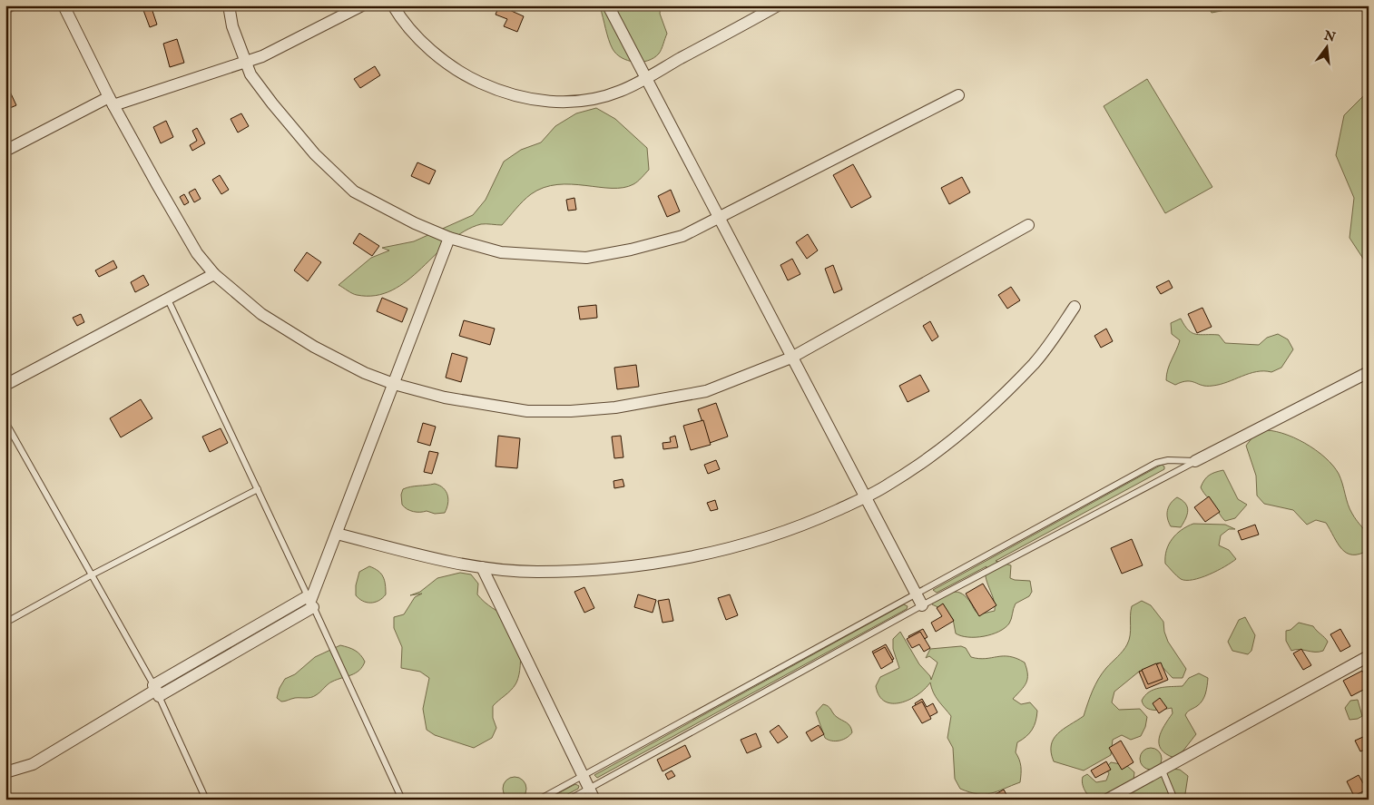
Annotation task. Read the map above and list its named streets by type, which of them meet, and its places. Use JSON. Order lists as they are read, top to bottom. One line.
{"north":"top"}
